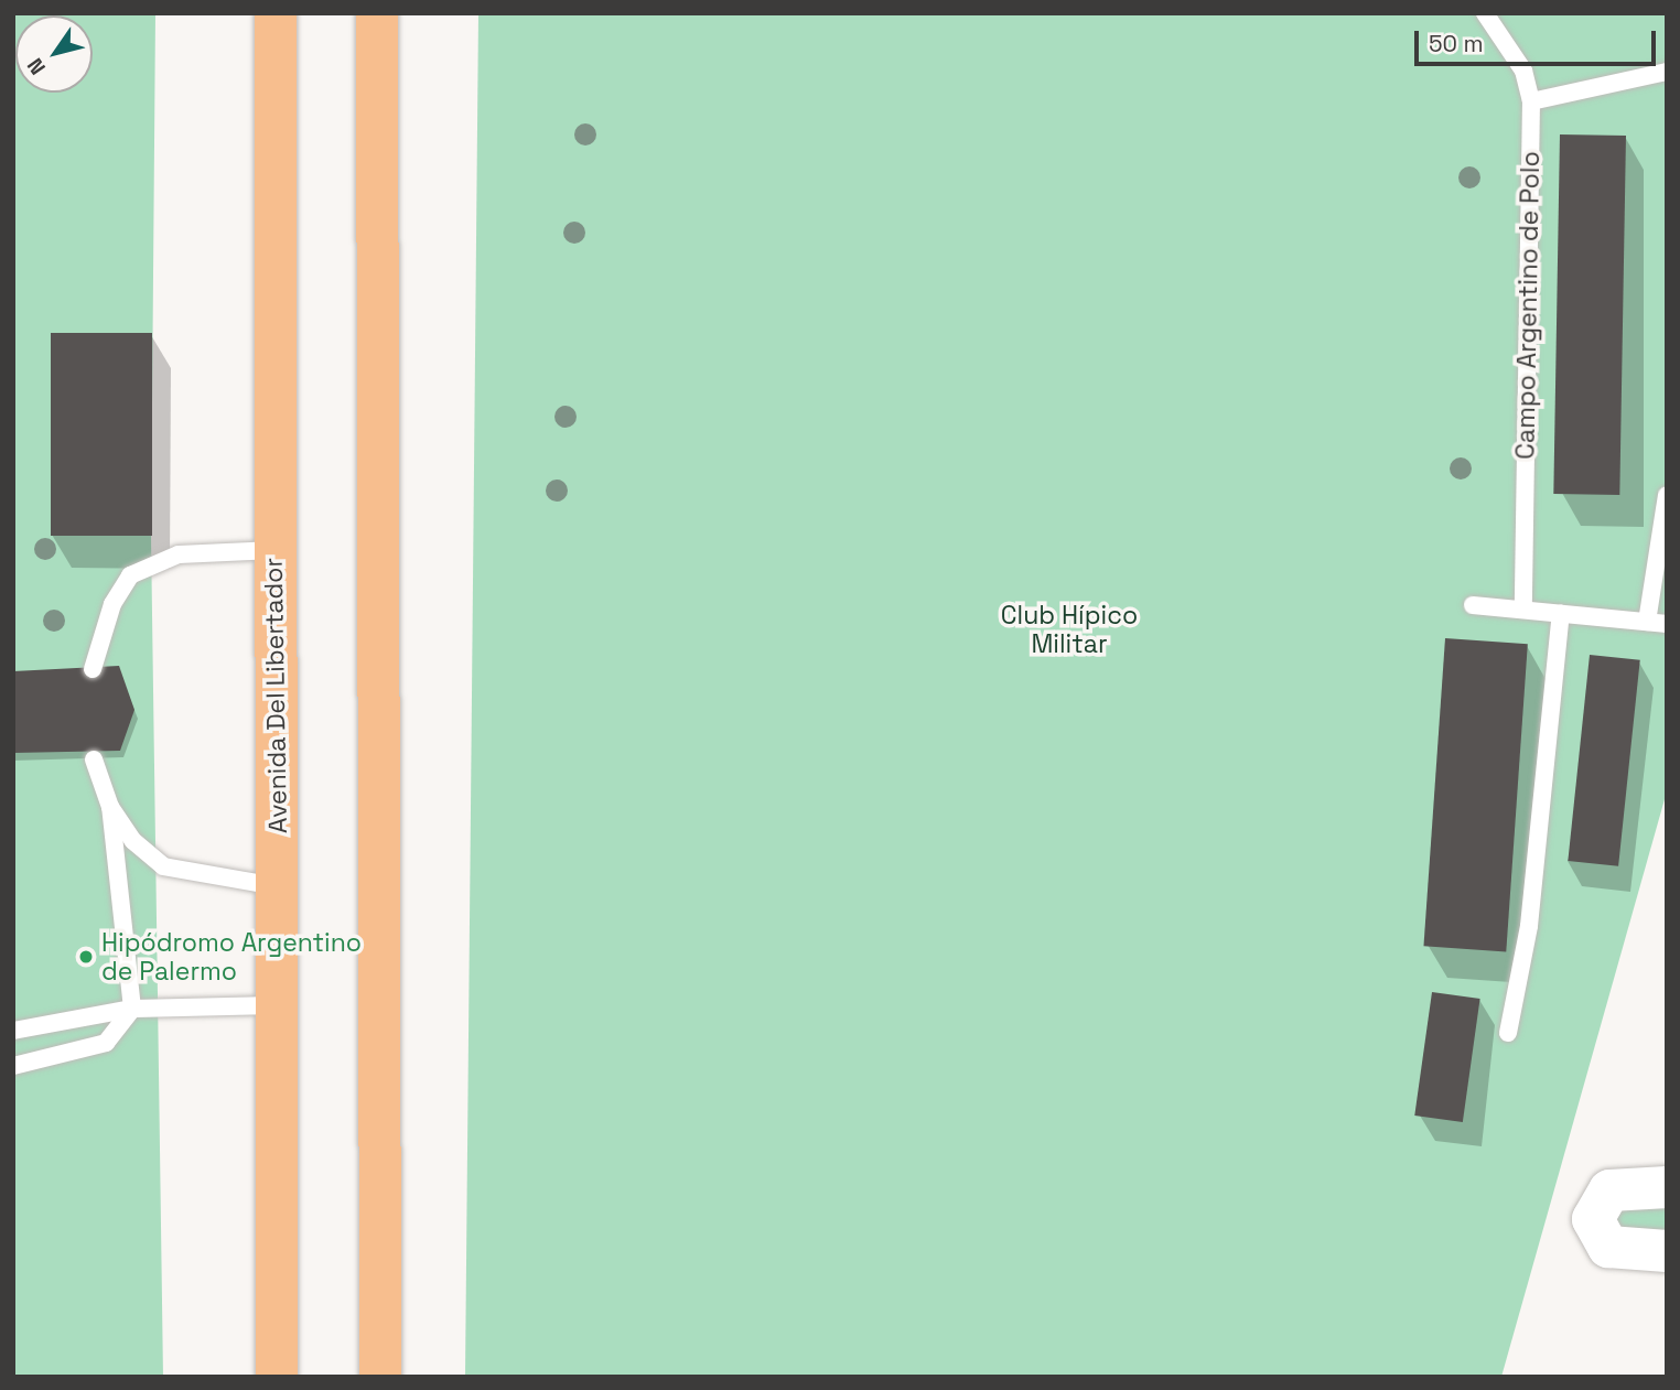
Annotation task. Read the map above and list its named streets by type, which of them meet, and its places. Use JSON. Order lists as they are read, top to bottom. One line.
{"streets":{"main road":["Avenida Del Libertador"],"lane":["Campo Argentino de Polo"]},"parks":["Club Hípico Militar"],"places":["Hipódromo Argentino de Palermo"],"scale_bar":"50 m","north":"bottom left"}
